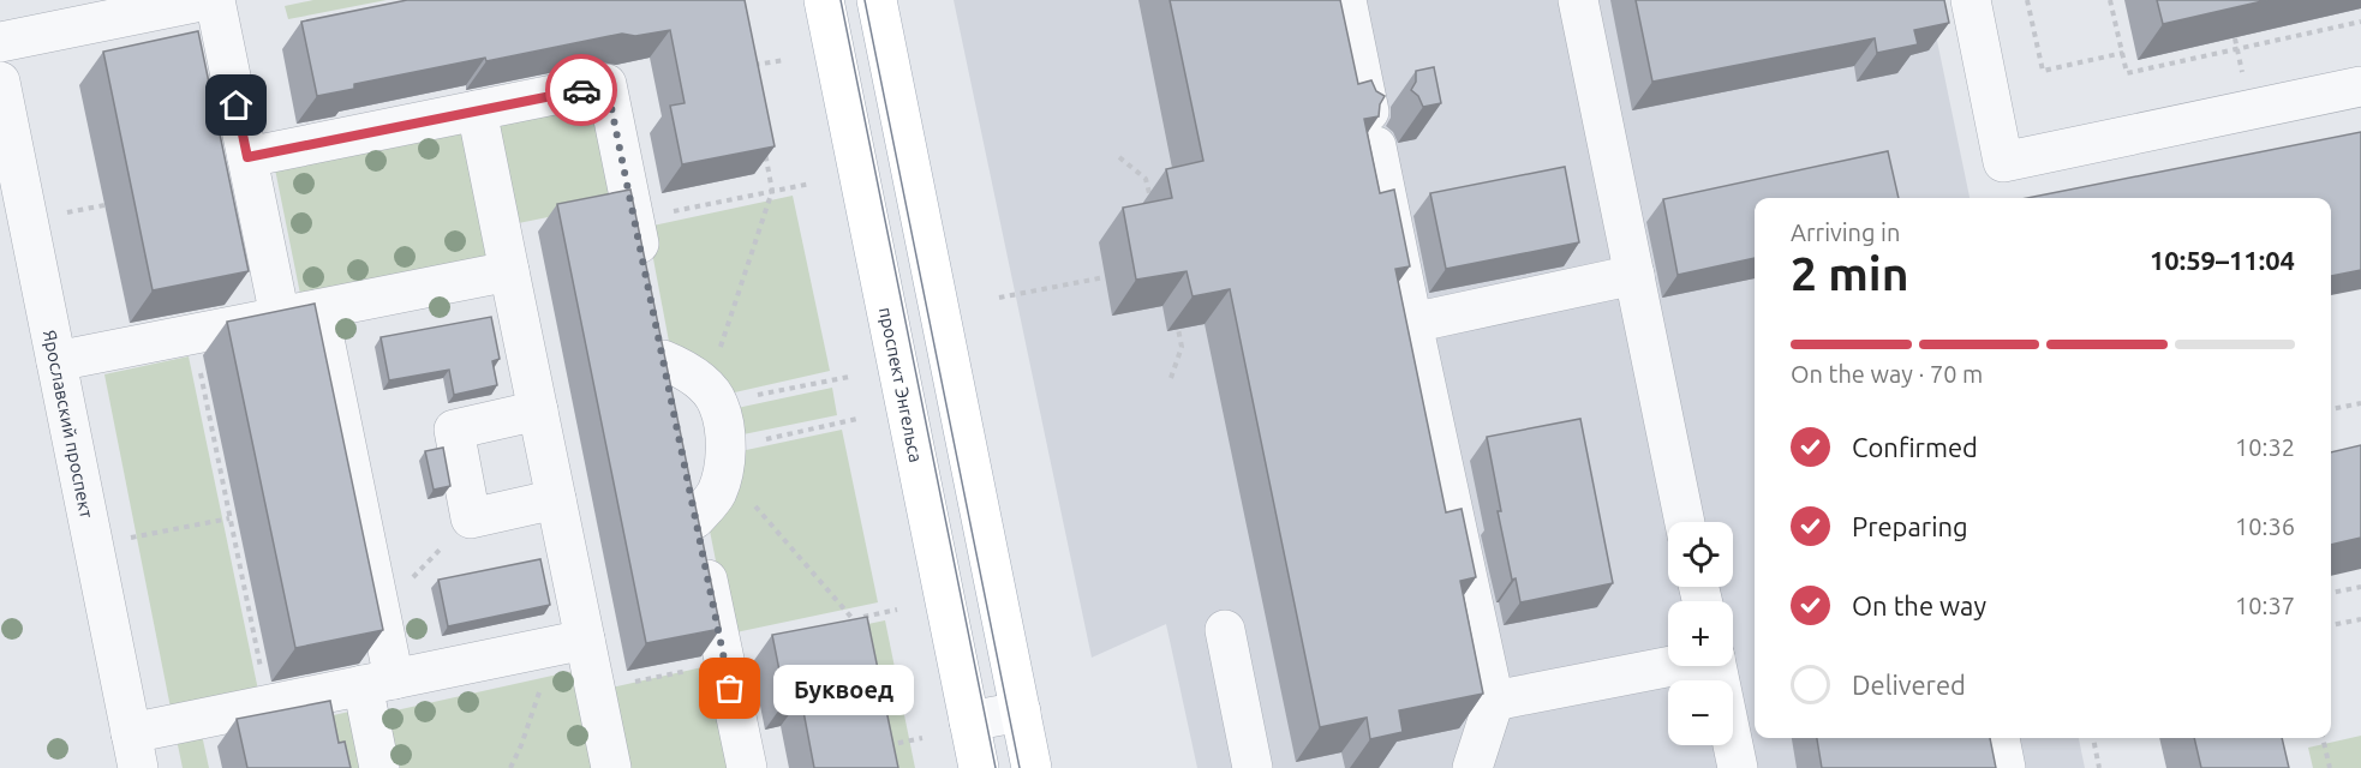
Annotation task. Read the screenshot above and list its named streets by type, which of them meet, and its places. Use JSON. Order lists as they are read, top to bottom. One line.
{"streets":{"main road":["проспект Энгельса"],"street":["Ярославский проспект"]},"places":["Буквоед"],"page":{"heading":["2 min","Arriving in","10:59–11:04"],"bar":"On the way · 70 m","list":[["Confirmed","10:32"],["Preparing","10:36"],["On the way","10:37"],"Delivered"],"map_buttons":["+","−"],"bubble":"Буквоед"}}
